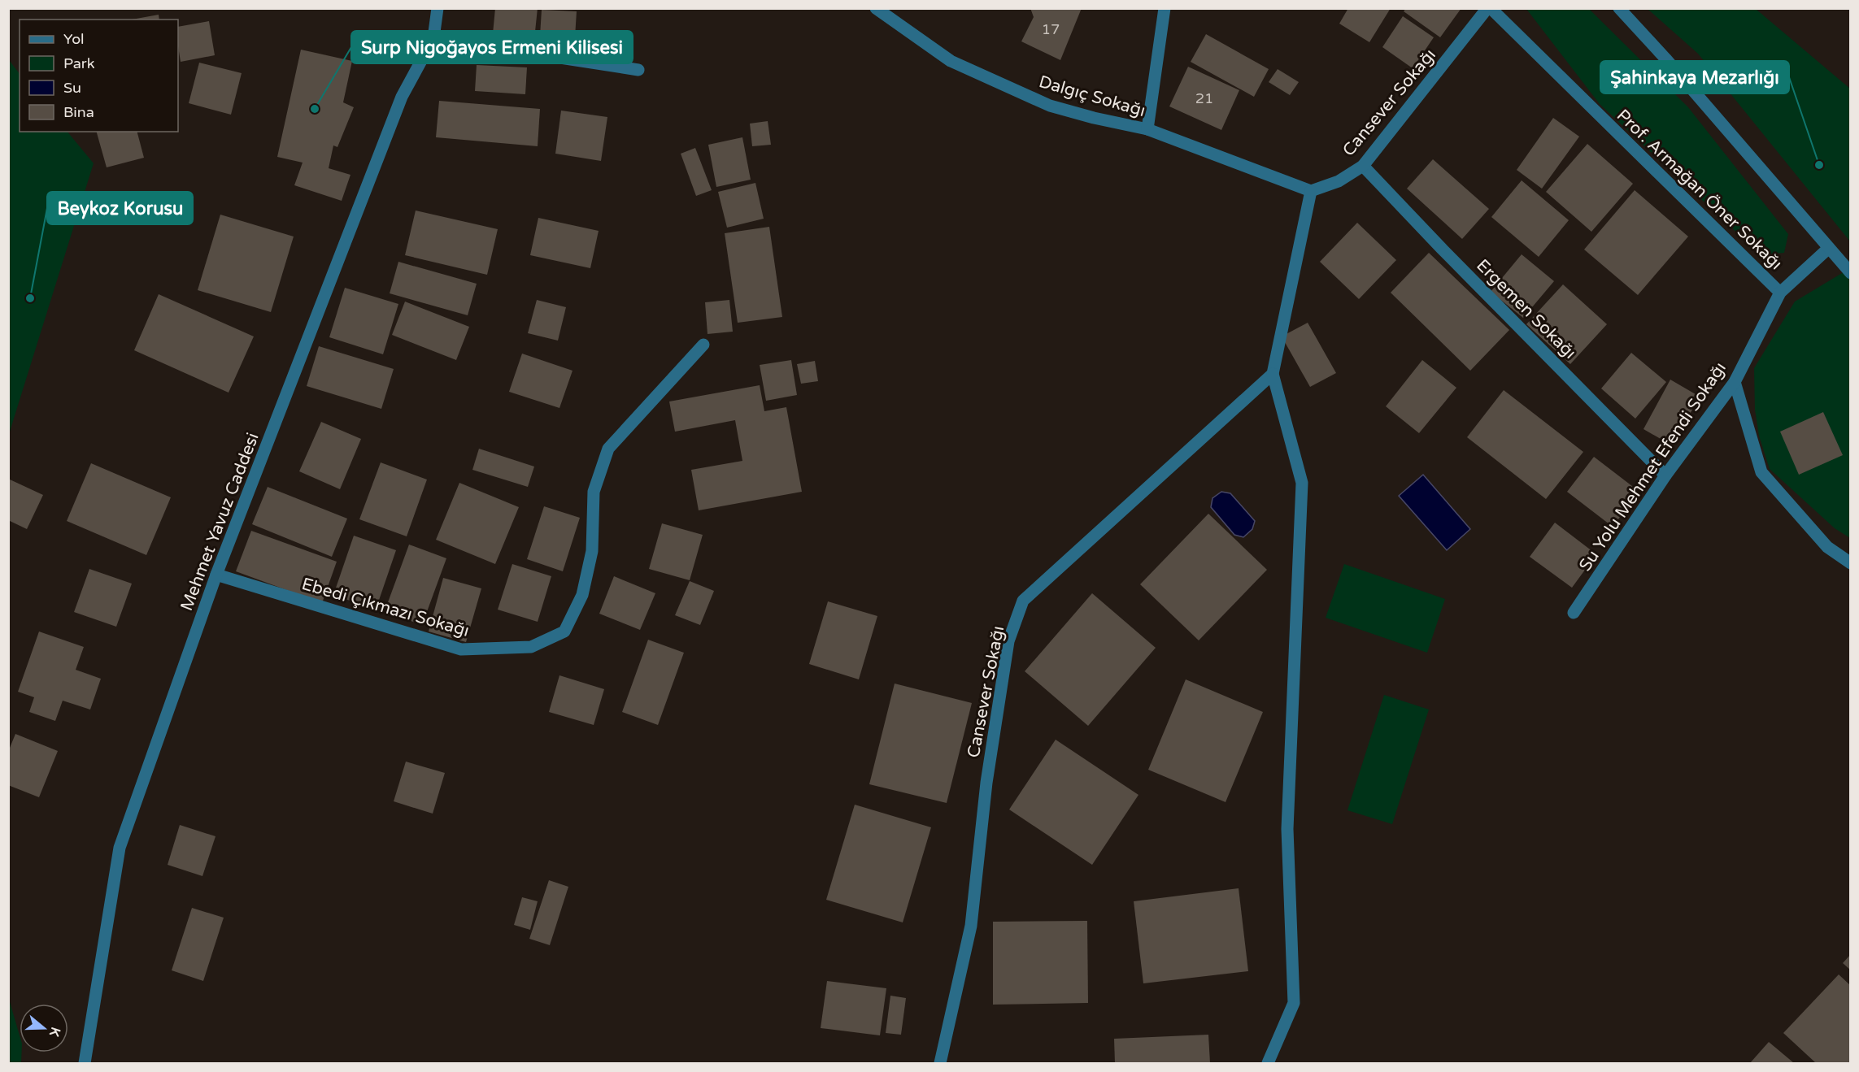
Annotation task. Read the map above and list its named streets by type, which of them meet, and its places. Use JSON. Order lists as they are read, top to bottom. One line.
{"streets":{"street":["Dalgıç Sokağı","Cansever Sokağı","Prof. Armağan Öner Sokağı","Ergemen Sokağı","Su Yolu Mehmet Efendi Sokağı","Mehmet Yavuz Caddesi","Ebedi Çıkmazı Sokağı"]},"crossings":[["Dalgıç Sokağı","Cansever Sokağı"],["Cansever Sokağı","Prof. Armağan Öner Sokağı"],["Cansever Sokağı","Ergemen Sokağı"],["Prof. Armağan Öner Sokağı","Su Yolu Mehmet Efendi Sokağı"],["Ergemen Sokağı","Su Yolu Mehmet Efendi Sokağı"],["Mehmet Yavuz Caddesi","Ebedi Çıkmazı Sokağı"]],"places":["Surp Nigoğayos Ermeni Kilisesi","Şahinkaya Mezarlığı","Beykoz Korusu"],"house_numbers":["17","21"],"legend":["Yol","Park","Su","Bina"],"north":"right"}
